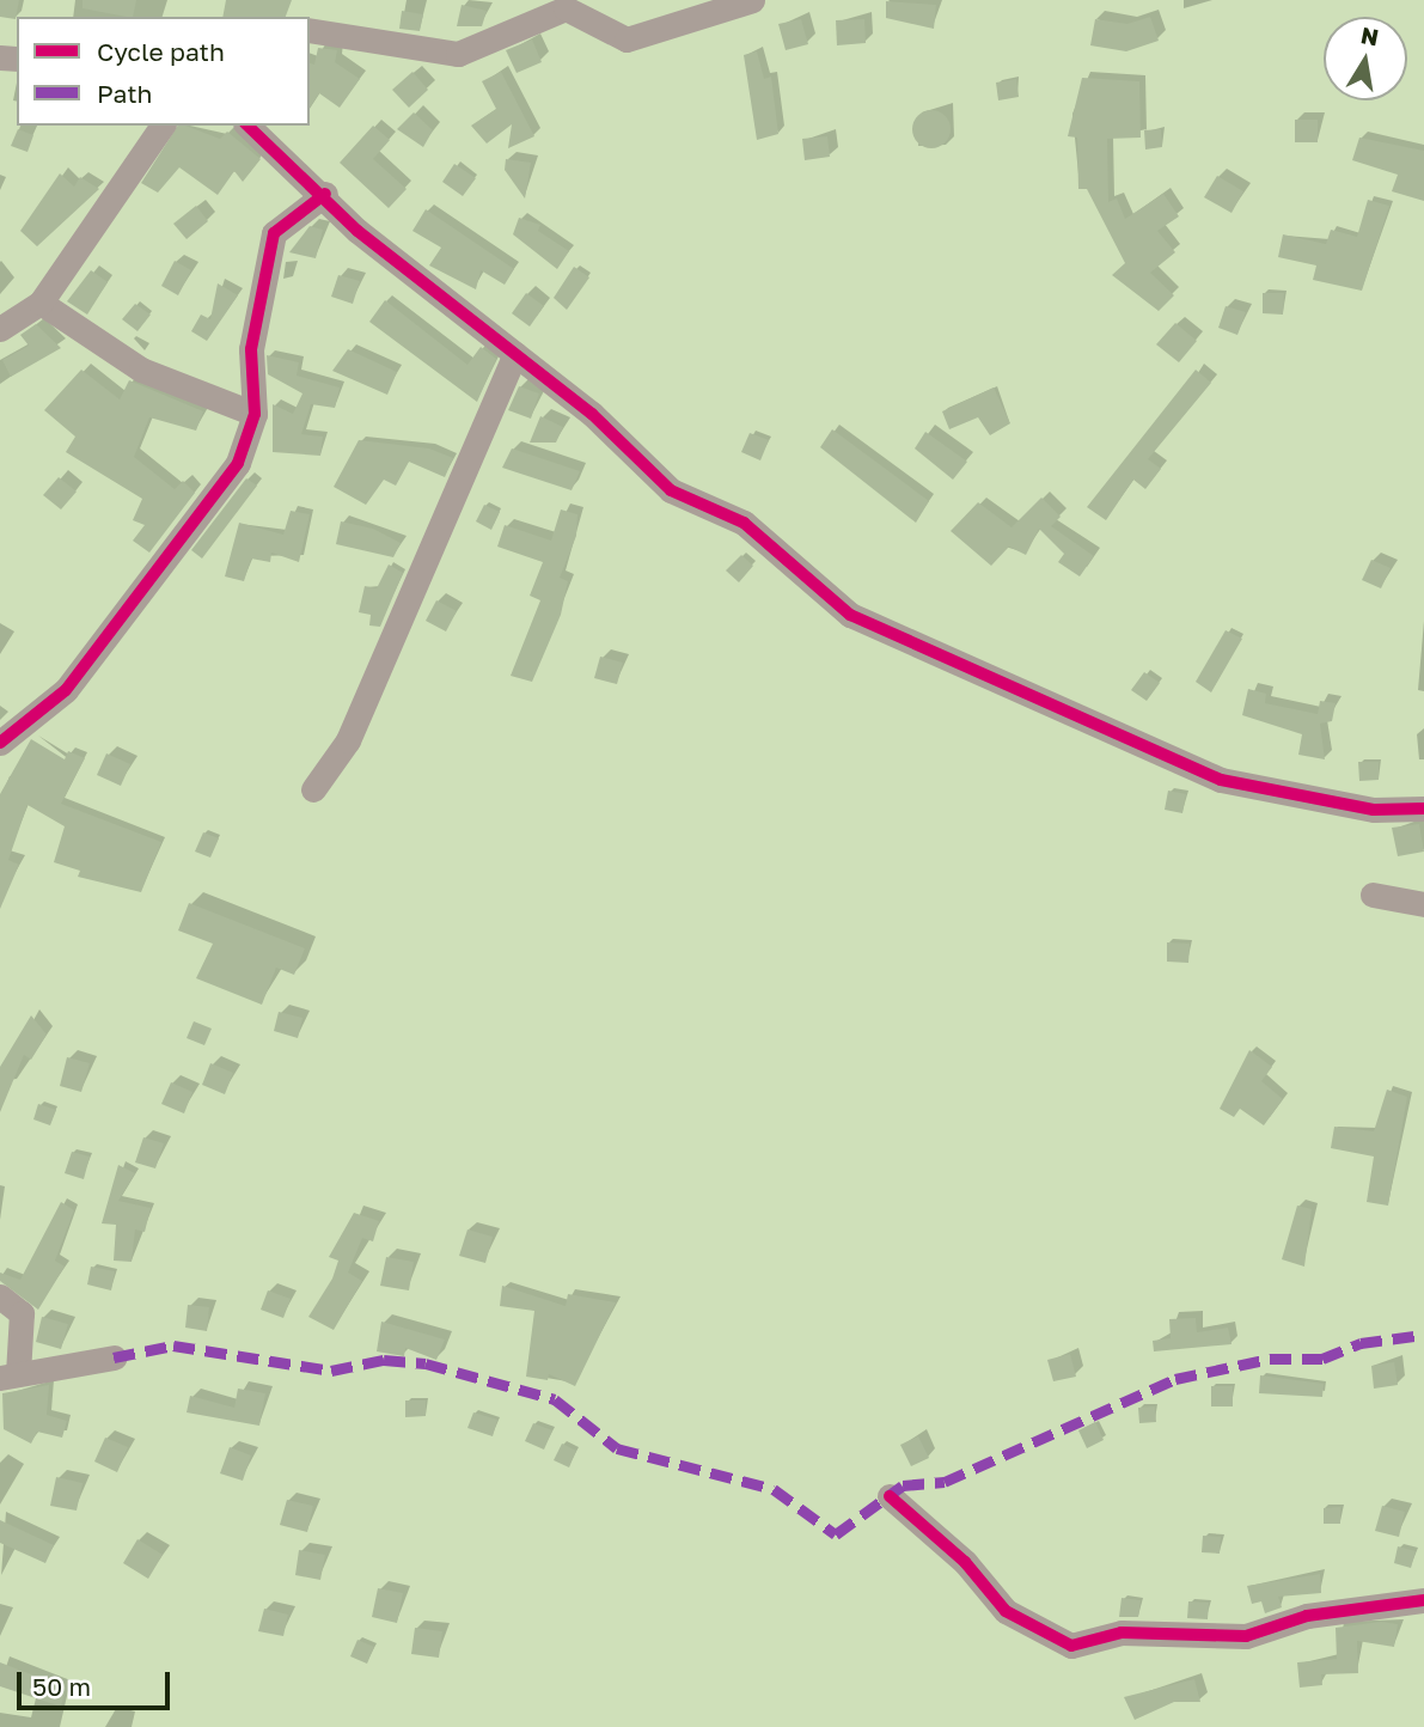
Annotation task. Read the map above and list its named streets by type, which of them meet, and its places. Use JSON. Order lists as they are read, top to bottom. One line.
{"legend":["Cycle path","Path"],"scale_bar":"50 m","north":"top"}
